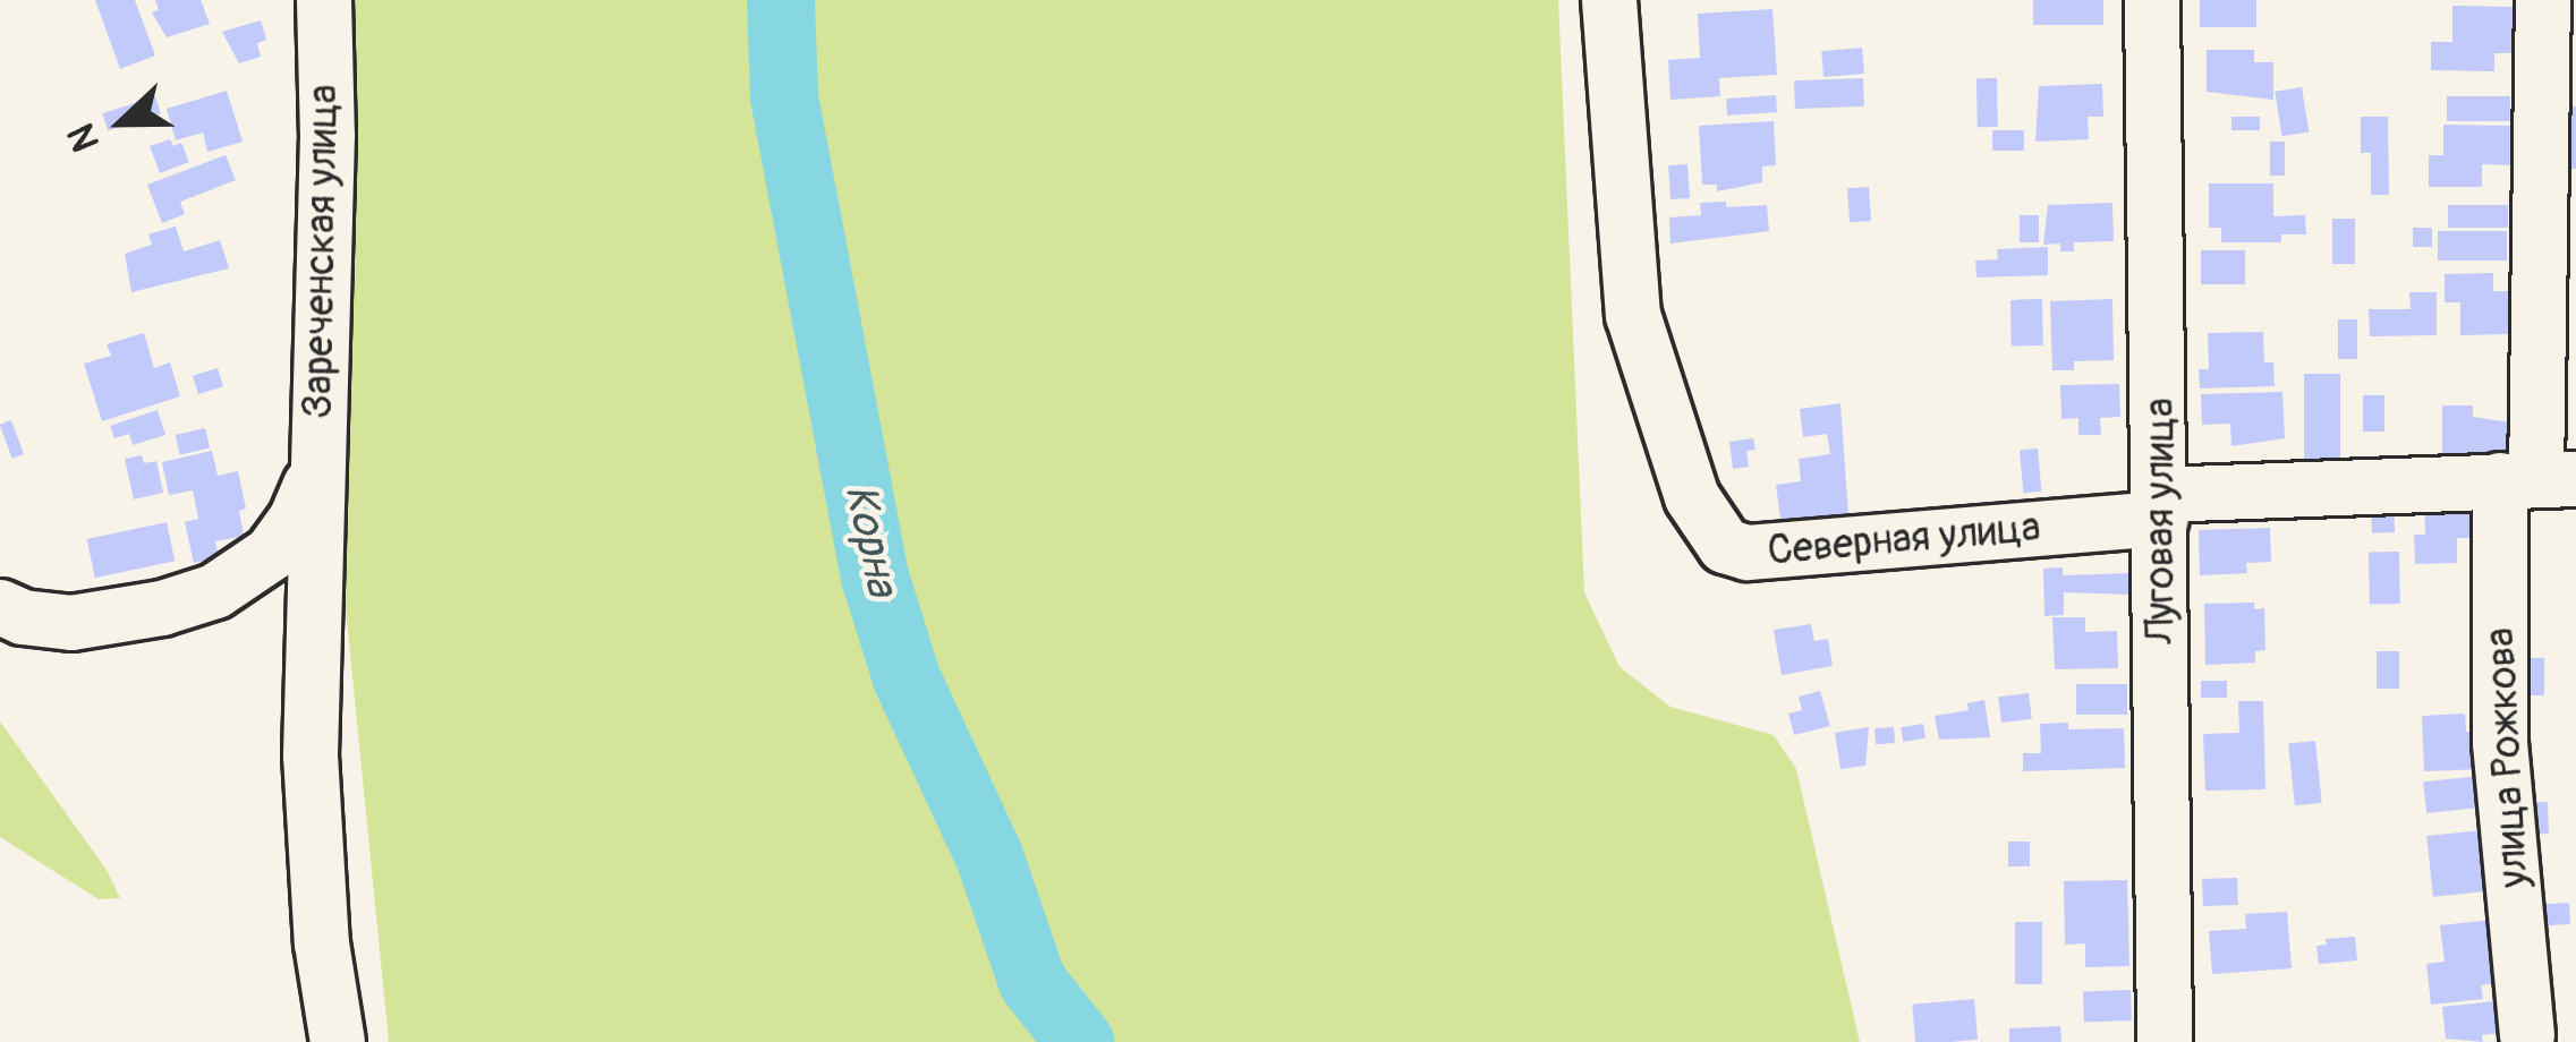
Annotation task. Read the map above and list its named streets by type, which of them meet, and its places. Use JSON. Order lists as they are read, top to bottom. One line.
{"streets":{"street":["Зареченская улица","Луговая улица","Северная улица","улица Рожкова"]},"crossings":[["Луговая улица","Северная улица"]],"water":["Корна"],"north":"left"}
